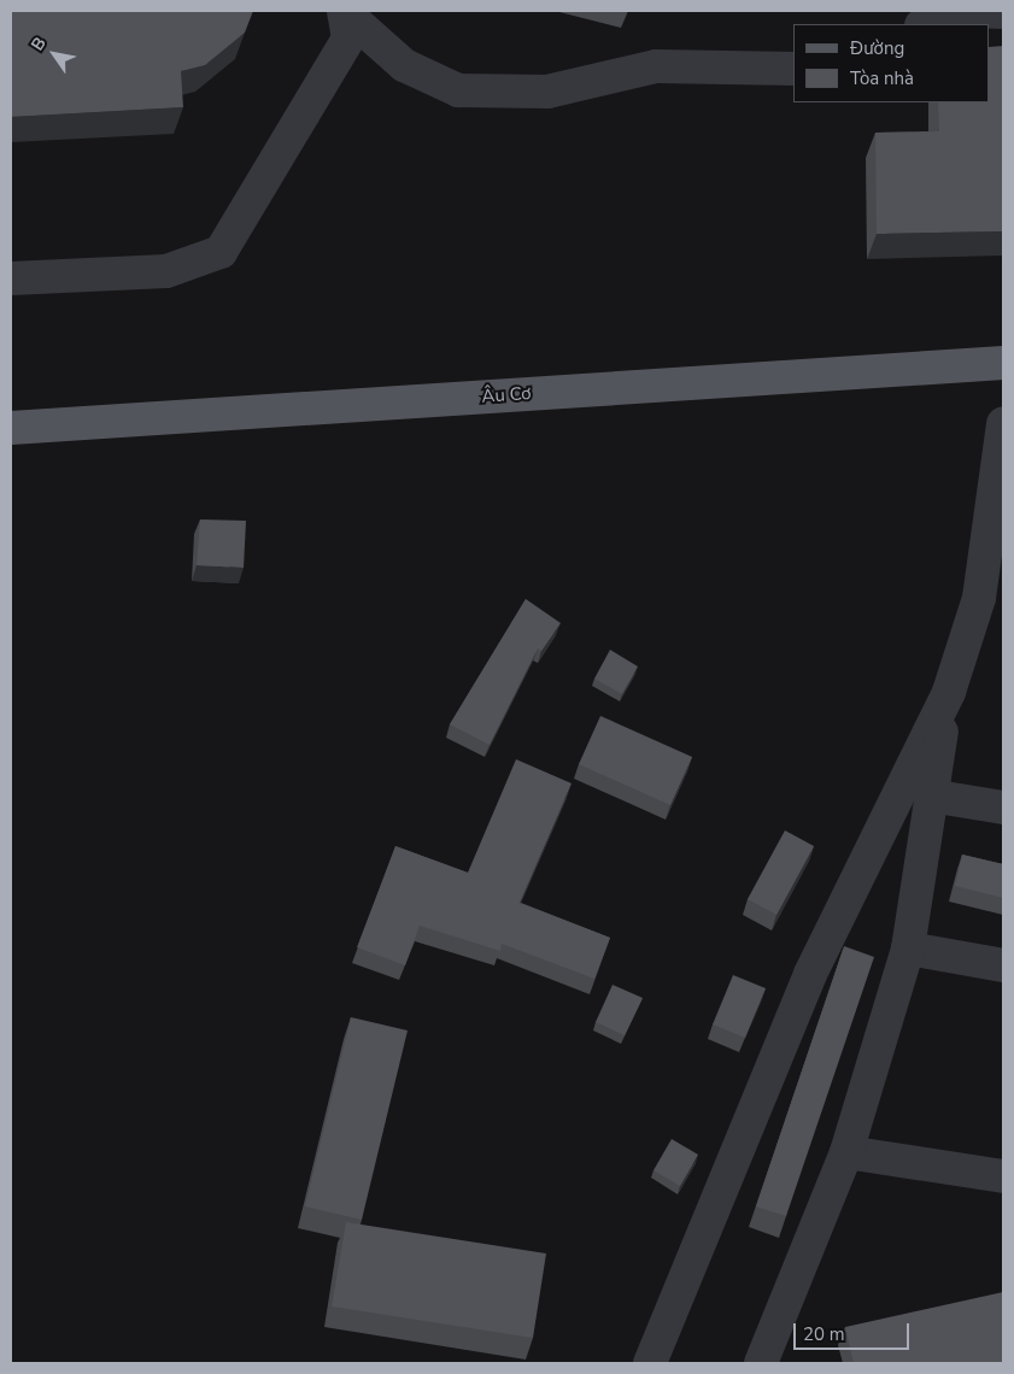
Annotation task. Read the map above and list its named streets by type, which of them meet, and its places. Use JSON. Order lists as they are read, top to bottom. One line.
{"streets":{"main road":["Âu Cơ"]},"legend":["Đường","Tòa nhà"],"scale_bar":"20 m","north":"top left"}
